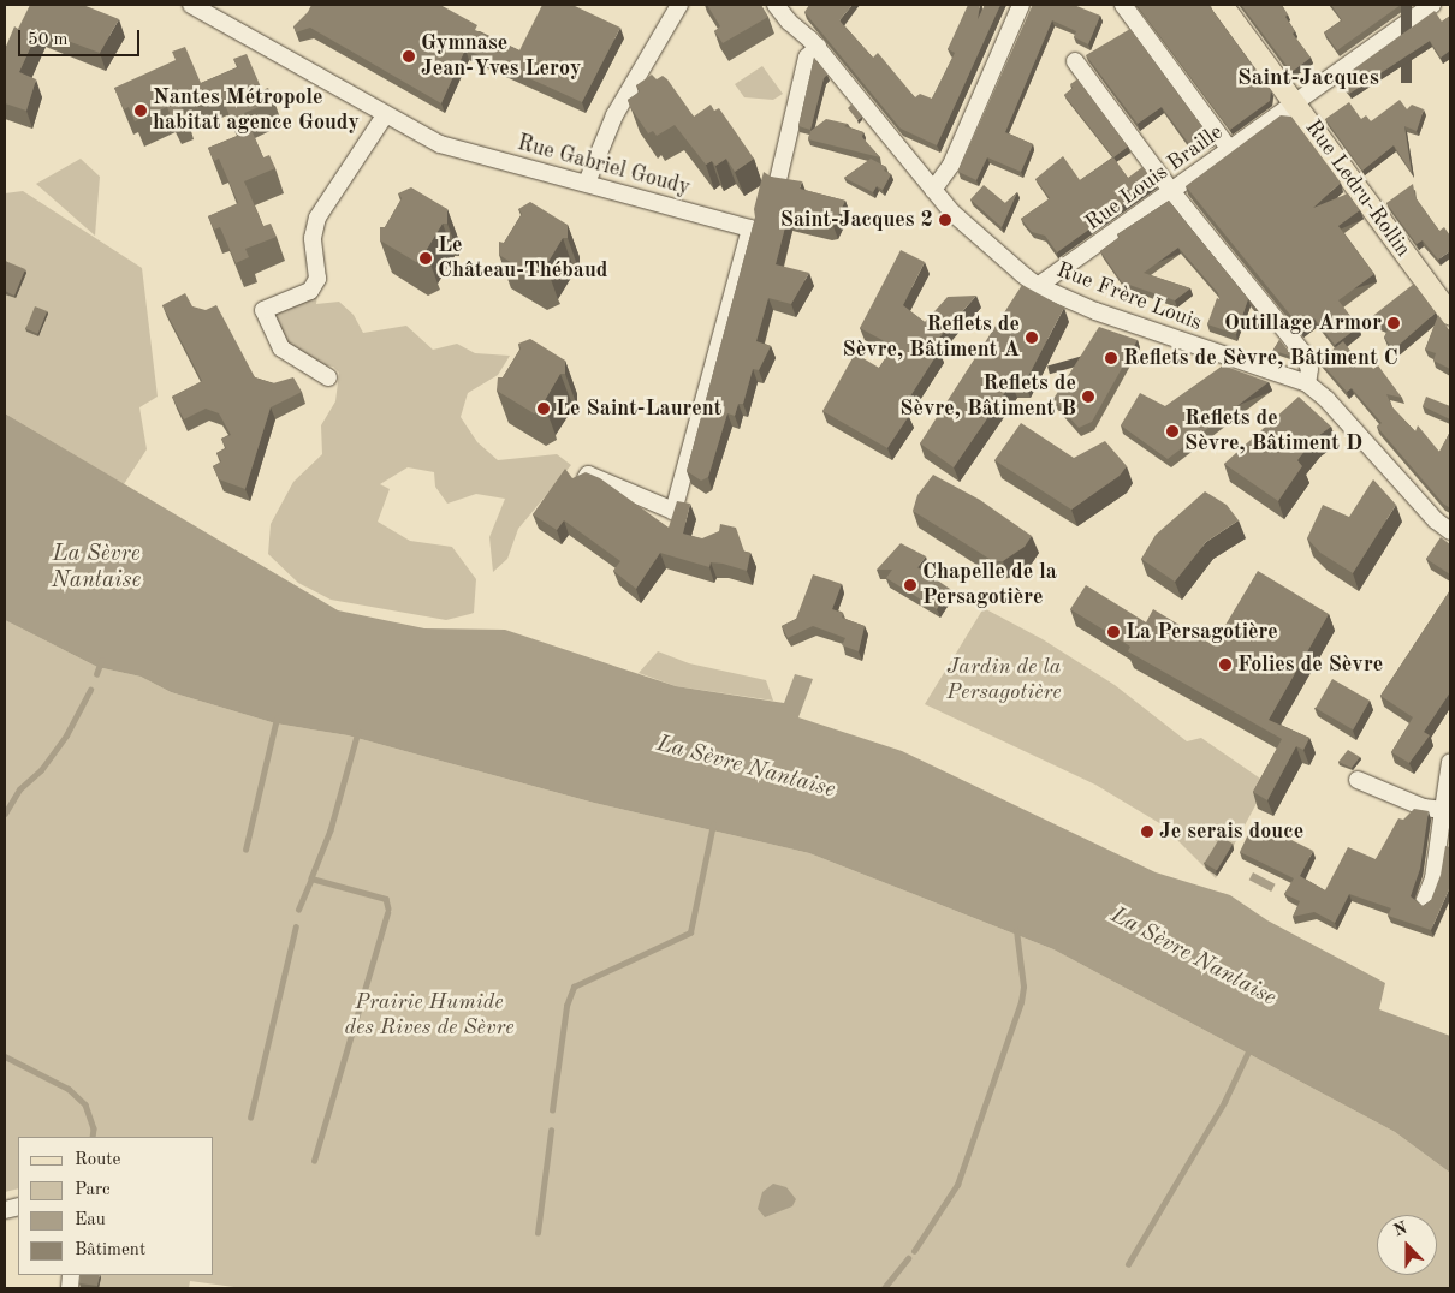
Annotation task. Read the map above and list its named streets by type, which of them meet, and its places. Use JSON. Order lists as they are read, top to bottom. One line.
{"streets":{"main road":["Rue Ledru-Rollin"],"street":["Rue Gabriel Goudy","Rue Louis Braille","Rue Frère Louis"]},"crossings":[["Rue Louis Braille","Rue Ledru-Rollin"],["Rue Louis Braille","Rue Frère Louis"]],"districts":["Saint-Jacques"],"water":["La Sèvre Nantaise"],"parks":["Jardin de la Persagotière","Prairie Humide des Rives de Sèvre"],"places":["Gymnase Jean-Yves Leroy","Nantes Métropole habitat agence Goudy","Saint-Jacques 2","Le Château-Thébaud","Outillage Armor","Reflets de Sèvre, Bâtiment A","Reflets de Sèvre, Bâtiment C","Reflets de Sèvre, Bâtiment B","Le Saint-Laurent","Reflets de Sèvre, Bâtiment D","Chapelle de la Persagotière","La Persagotière","Folies de Sèvre","Je serais douce"],"legend":["Route","Parc","Eau","Bâtiment"],"scale_bar":"50 m","north":"top"}
